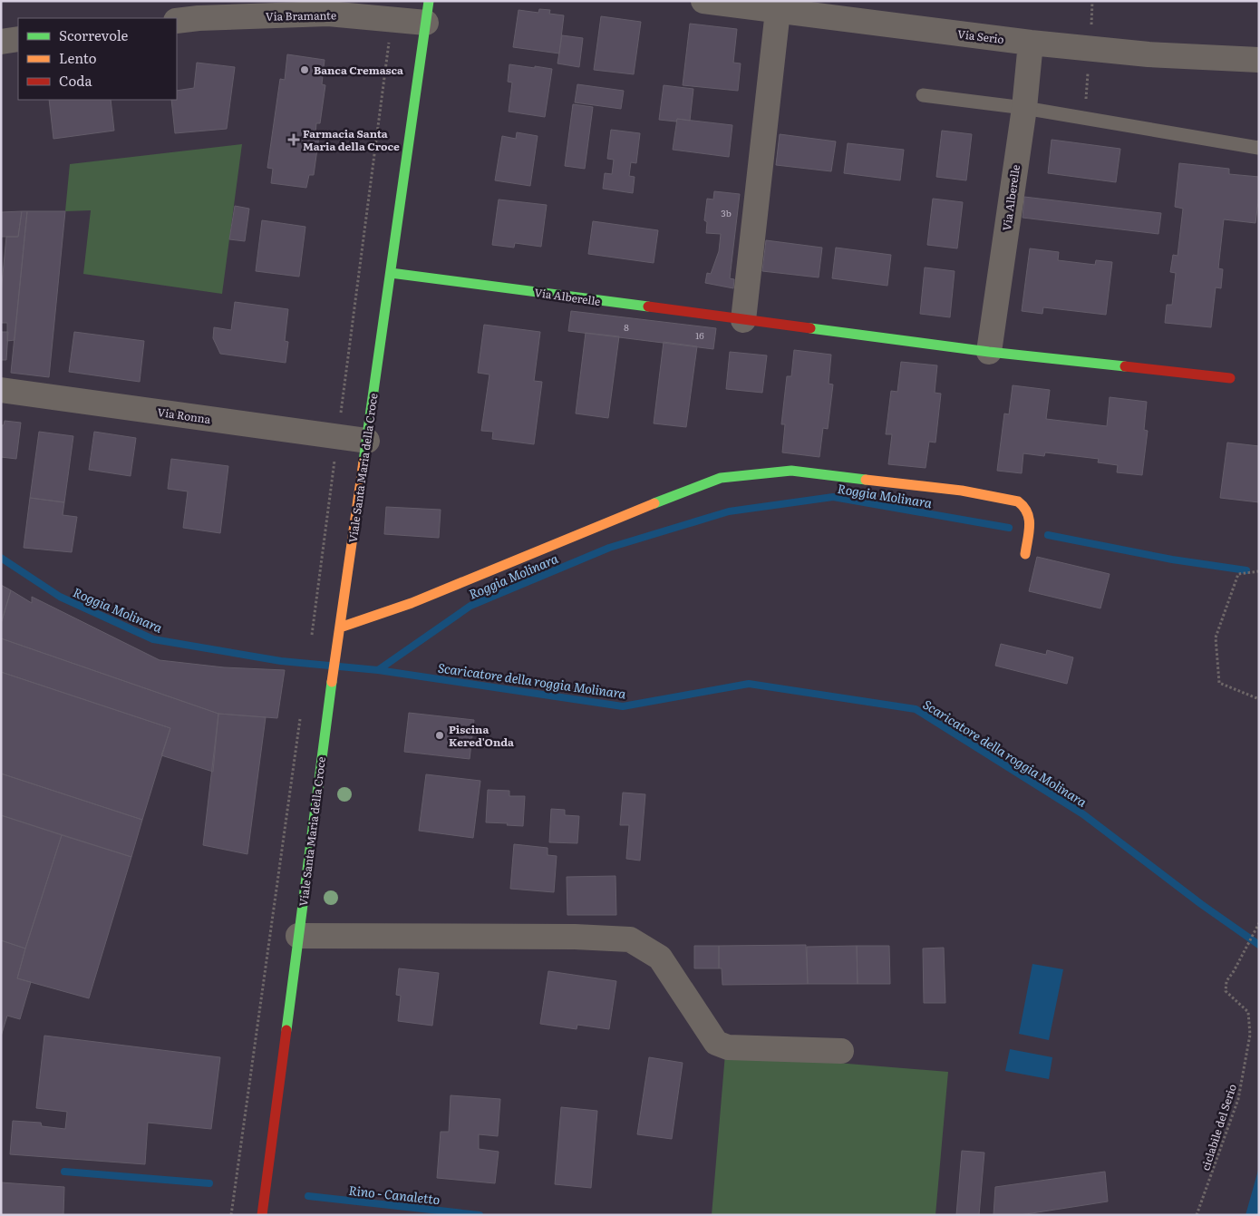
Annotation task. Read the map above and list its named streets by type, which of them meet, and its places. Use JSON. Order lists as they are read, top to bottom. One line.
{"streets":{"street":["Via Bramante","Via Serio","Via Alberelle","Via Ronna","Viale Santa Maria della Croce"],"path":["ciclabile del Serio"]},"crossings":[["Via Bramante","Viale Santa Maria della Croce"],["Via Serio","Via Alberelle"],["Via Alberelle","Viale Santa Maria della Croce"],["Via Ronna","Viale Santa Maria della Croce"]],"water":["Roggia Molinara","Scaricatore della roggia Molinara","Rino - Canaletto"],"places":{"other":["Banca Cremasca","Piscina Kered'Onda"],"health":["Farmacia Santa Maria della Croce"]},"house_numbers":["3b","8","16"],"legend":["Scorrevole","Lento","Coda"]}
